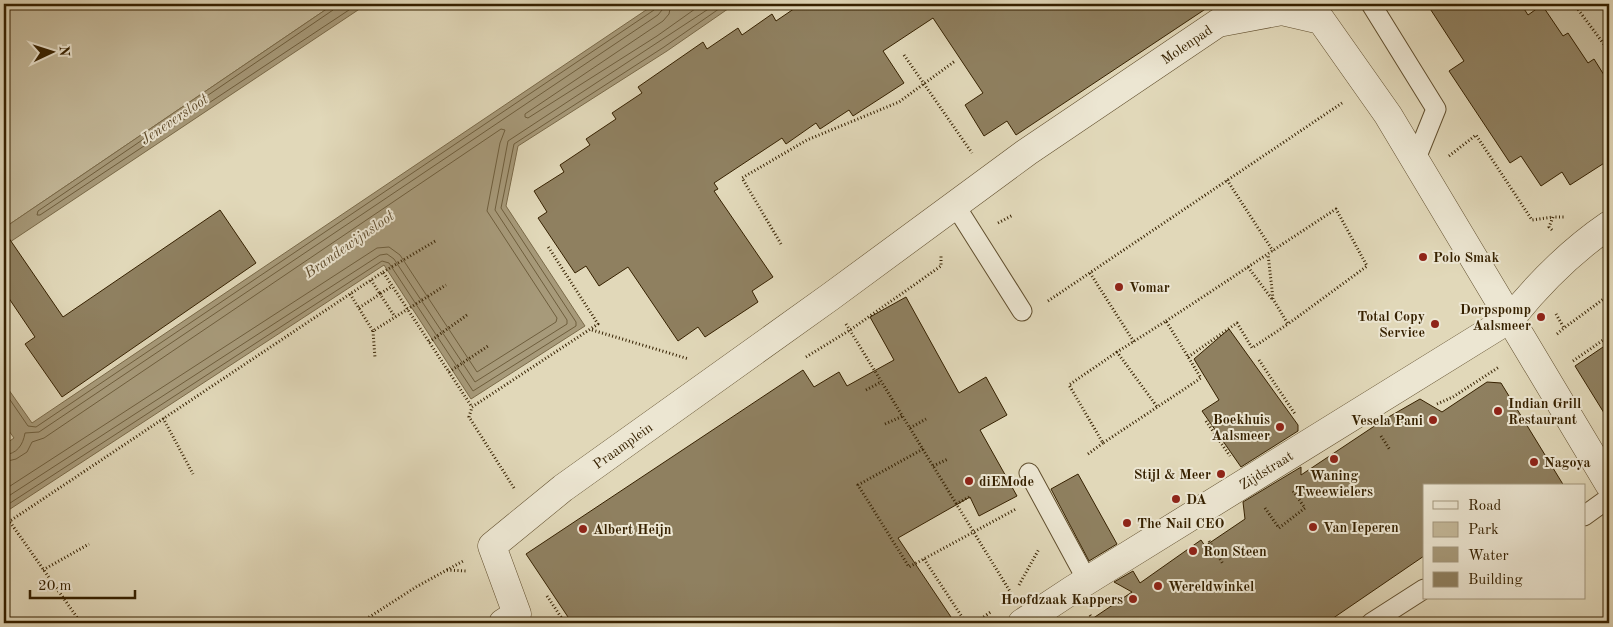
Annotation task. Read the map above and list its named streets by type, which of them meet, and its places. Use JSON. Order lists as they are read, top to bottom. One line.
{"streets":{"street":["Molenpad","Praamplein","Zijdstraat"]},"crossings":[["Molenpad","Praamplein"],["Molenpad","Zijdstraat"]],"water":["Jeneversloot","Brandewijnsloot"],"places":["Polo Smak","Vomar","Dorpspomp Aalsmeer","Total Copy Service","Indian Grill Restaurant","Vesela Pani","Boekhuis Aalsmeer","Waning Tweewielers","Nagoya","Stijl & Meer","diEMode","DA","The Nail CEO","Van Ieperen","Albert Heijn","Ron Steen","Wereldwinkel","Hoofdzaak Kappers"],"legend":["Road","Park","Water","Building"],"scale_bar":"20 m","north":"right"}
